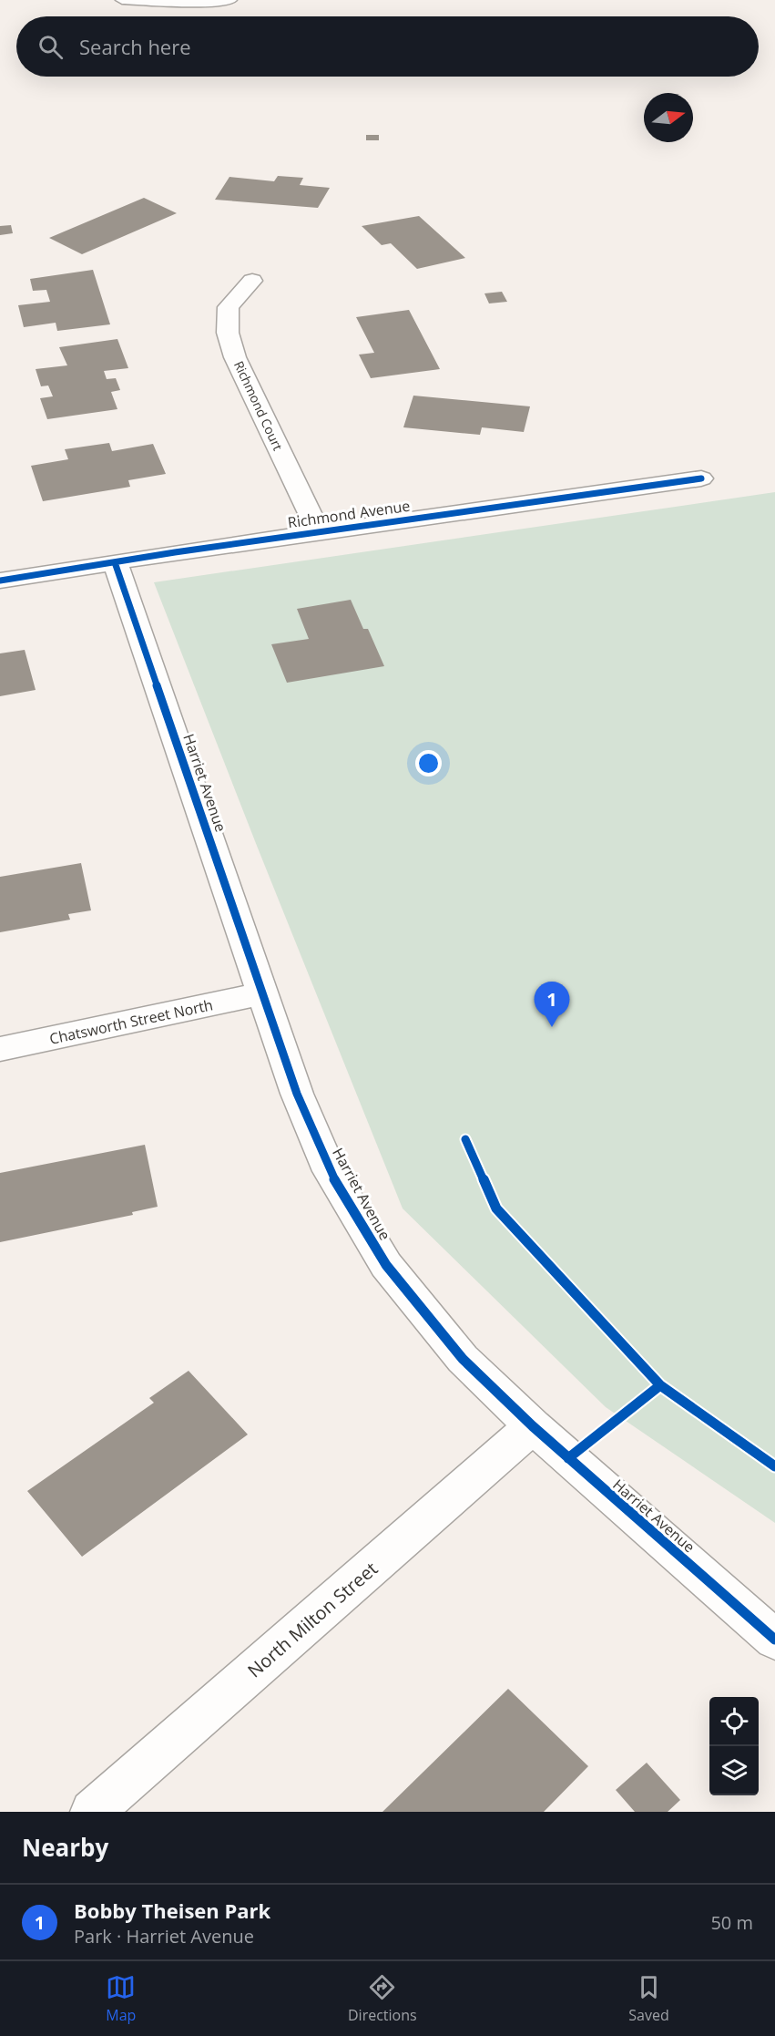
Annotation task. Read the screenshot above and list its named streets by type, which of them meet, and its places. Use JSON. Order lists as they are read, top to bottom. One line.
{"streets":{"street":["Richmond Court","Richmond Avenue","Harriet Avenue","Chatsworth Street North","North Milton Street"]},"crossings":[["Richmond Court","Richmond Avenue"],["Richmond Avenue","Harriet Avenue"],["Harriet Avenue","Chatsworth Street North"],["Harriet Avenue","North Milton Street"]],"north":"right","page":{"search":"Search here","pins":"1","heading":"Nearby","list":[{"mark":"1","name":"Bobby Theisen Park","note":"Park · Harriet Avenue","value":"50 m"}],"nav":["Map","Directions","Saved"]}}
